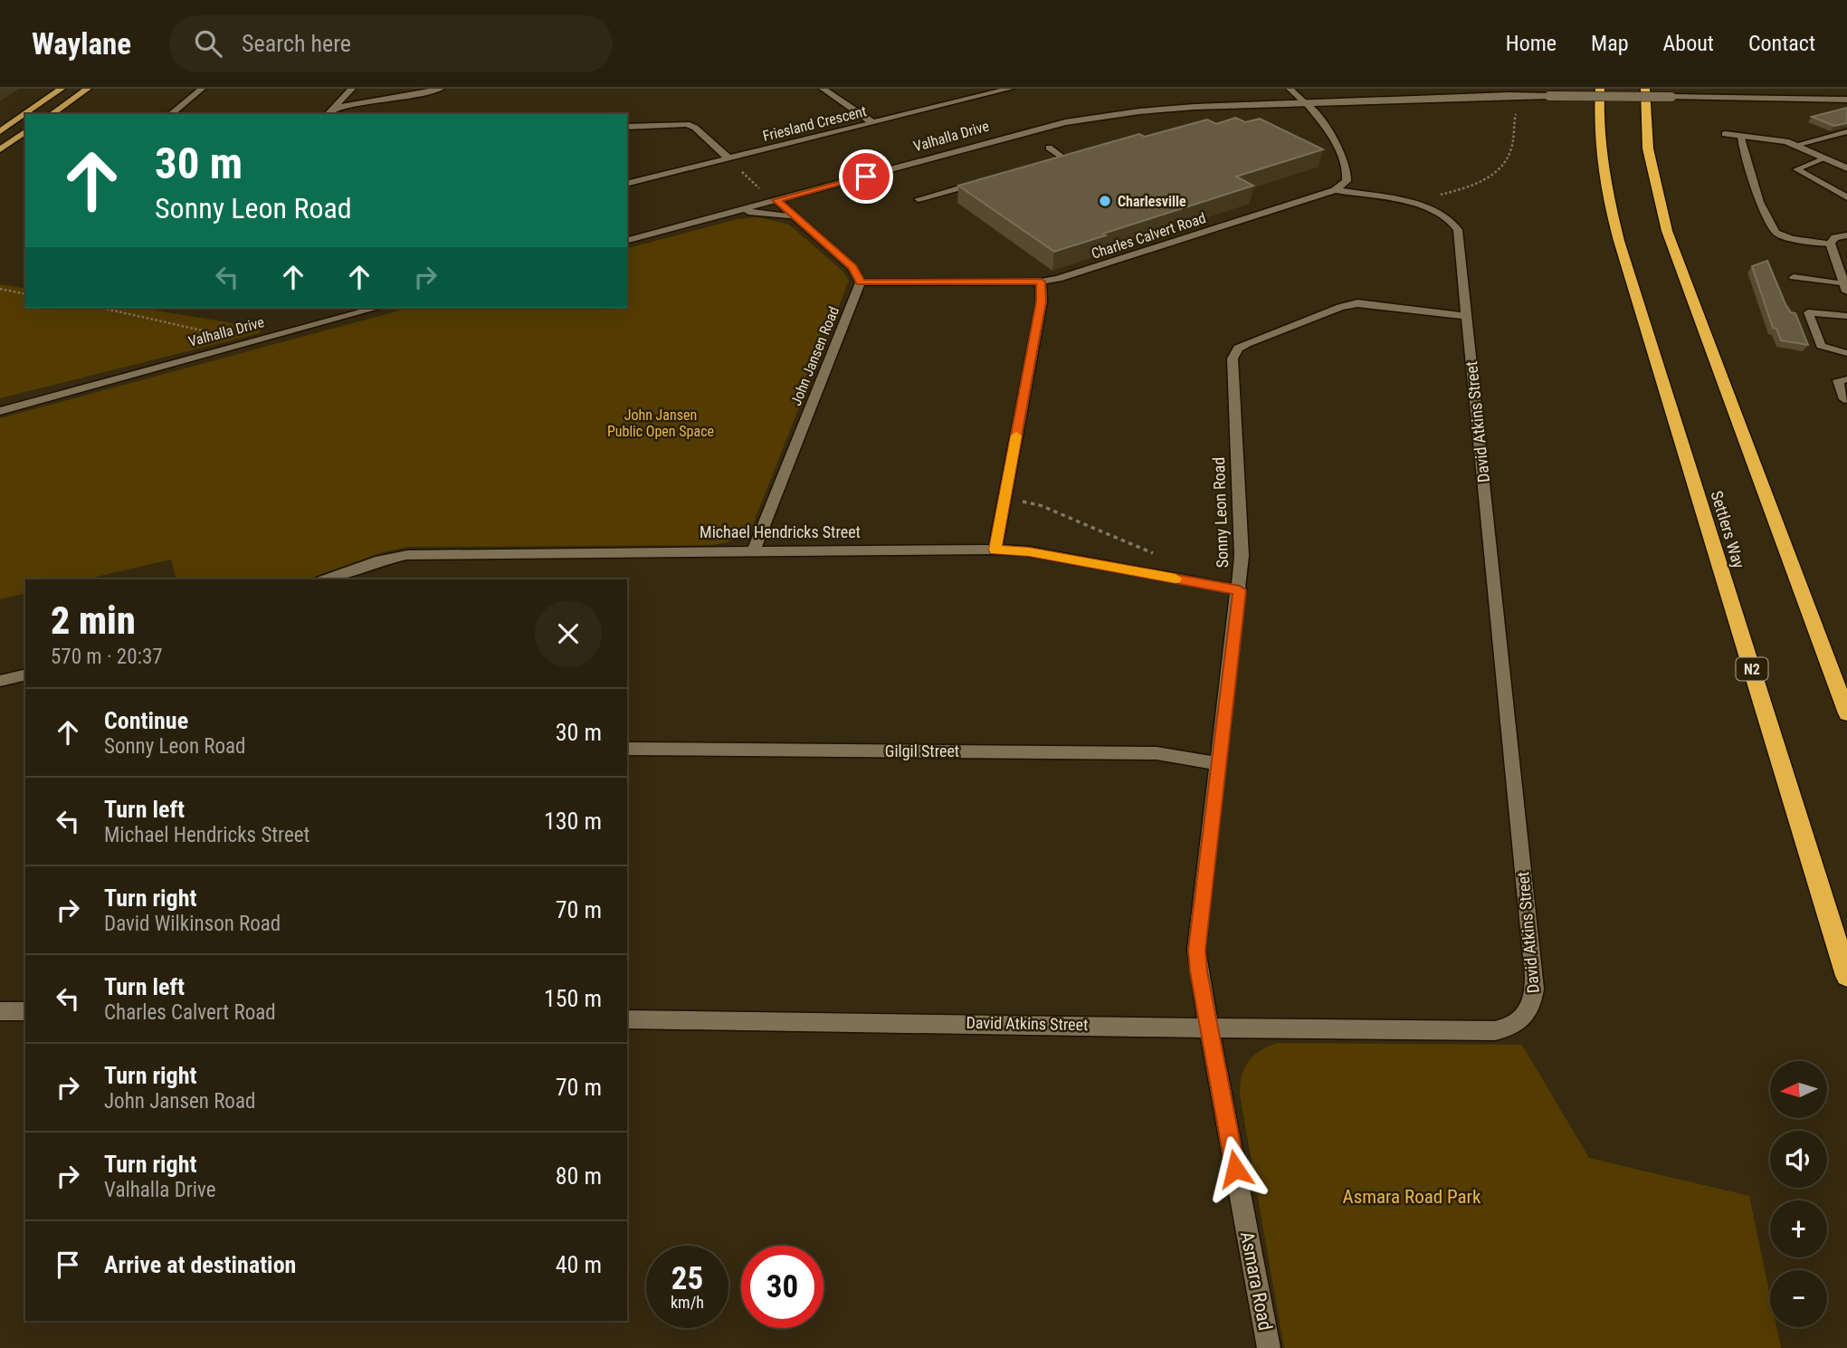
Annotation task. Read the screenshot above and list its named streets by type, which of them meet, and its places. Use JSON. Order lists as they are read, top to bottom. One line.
{"streets":{"highway":["Settlers Way","N2"],"street":["Friesland Crescent","Valhalla Drive","Charles Calvert Road","John Jansen Road","David Atkins Street","Sonny Leon Road","Michael Hendricks Street","Gilgil Street","Asmara Road"]},"crossings":[["Charles Calvert Road","John Jansen Road"],["Charles Calvert Road","David Atkins Street"],["John Jansen Road","Michael Hendricks Street"],["David Atkins Street","Sonny Leon Road"],["David Atkins Street","Asmara Road"],["Sonny Leon Road","Michael Hendricks Street"],["Sonny Leon Road","Gilgil Street"],["Sonny Leon Road","Asmara Road"]],"parks":["John Jansen Public Open Space","Asmara Road Park"],"places":["Charlesville"],"north":"left","page":{"header":"Waylane","search":"Search here","nav":["Home","Map","About","Contact"],"turn":["30 m","Sonny Leon Road"],"heading":["2 min","570 m · 20:37"],"list":[{"name":"Continue","note":"Sonny Leon Road","value":"30 m"},{"name":"Turn left","note":"Michael Hendricks Street","value":"130 m"},{"name":"Turn right","note":"David Wilkinson Road","value":"70 m"},{"name":"Turn left","note":"Charles Calvert Road","value":"150 m"},{"name":"Turn right","note":"John Jansen Road","value":"70 m"},{"name":"Turn right","note":"Valhalla Drive","value":"80 m"},{"name":"Arrive at destination","value":"40 m"}],"map_buttons":["+","−"],"speed":"25 km/h","limit":"30"}}
